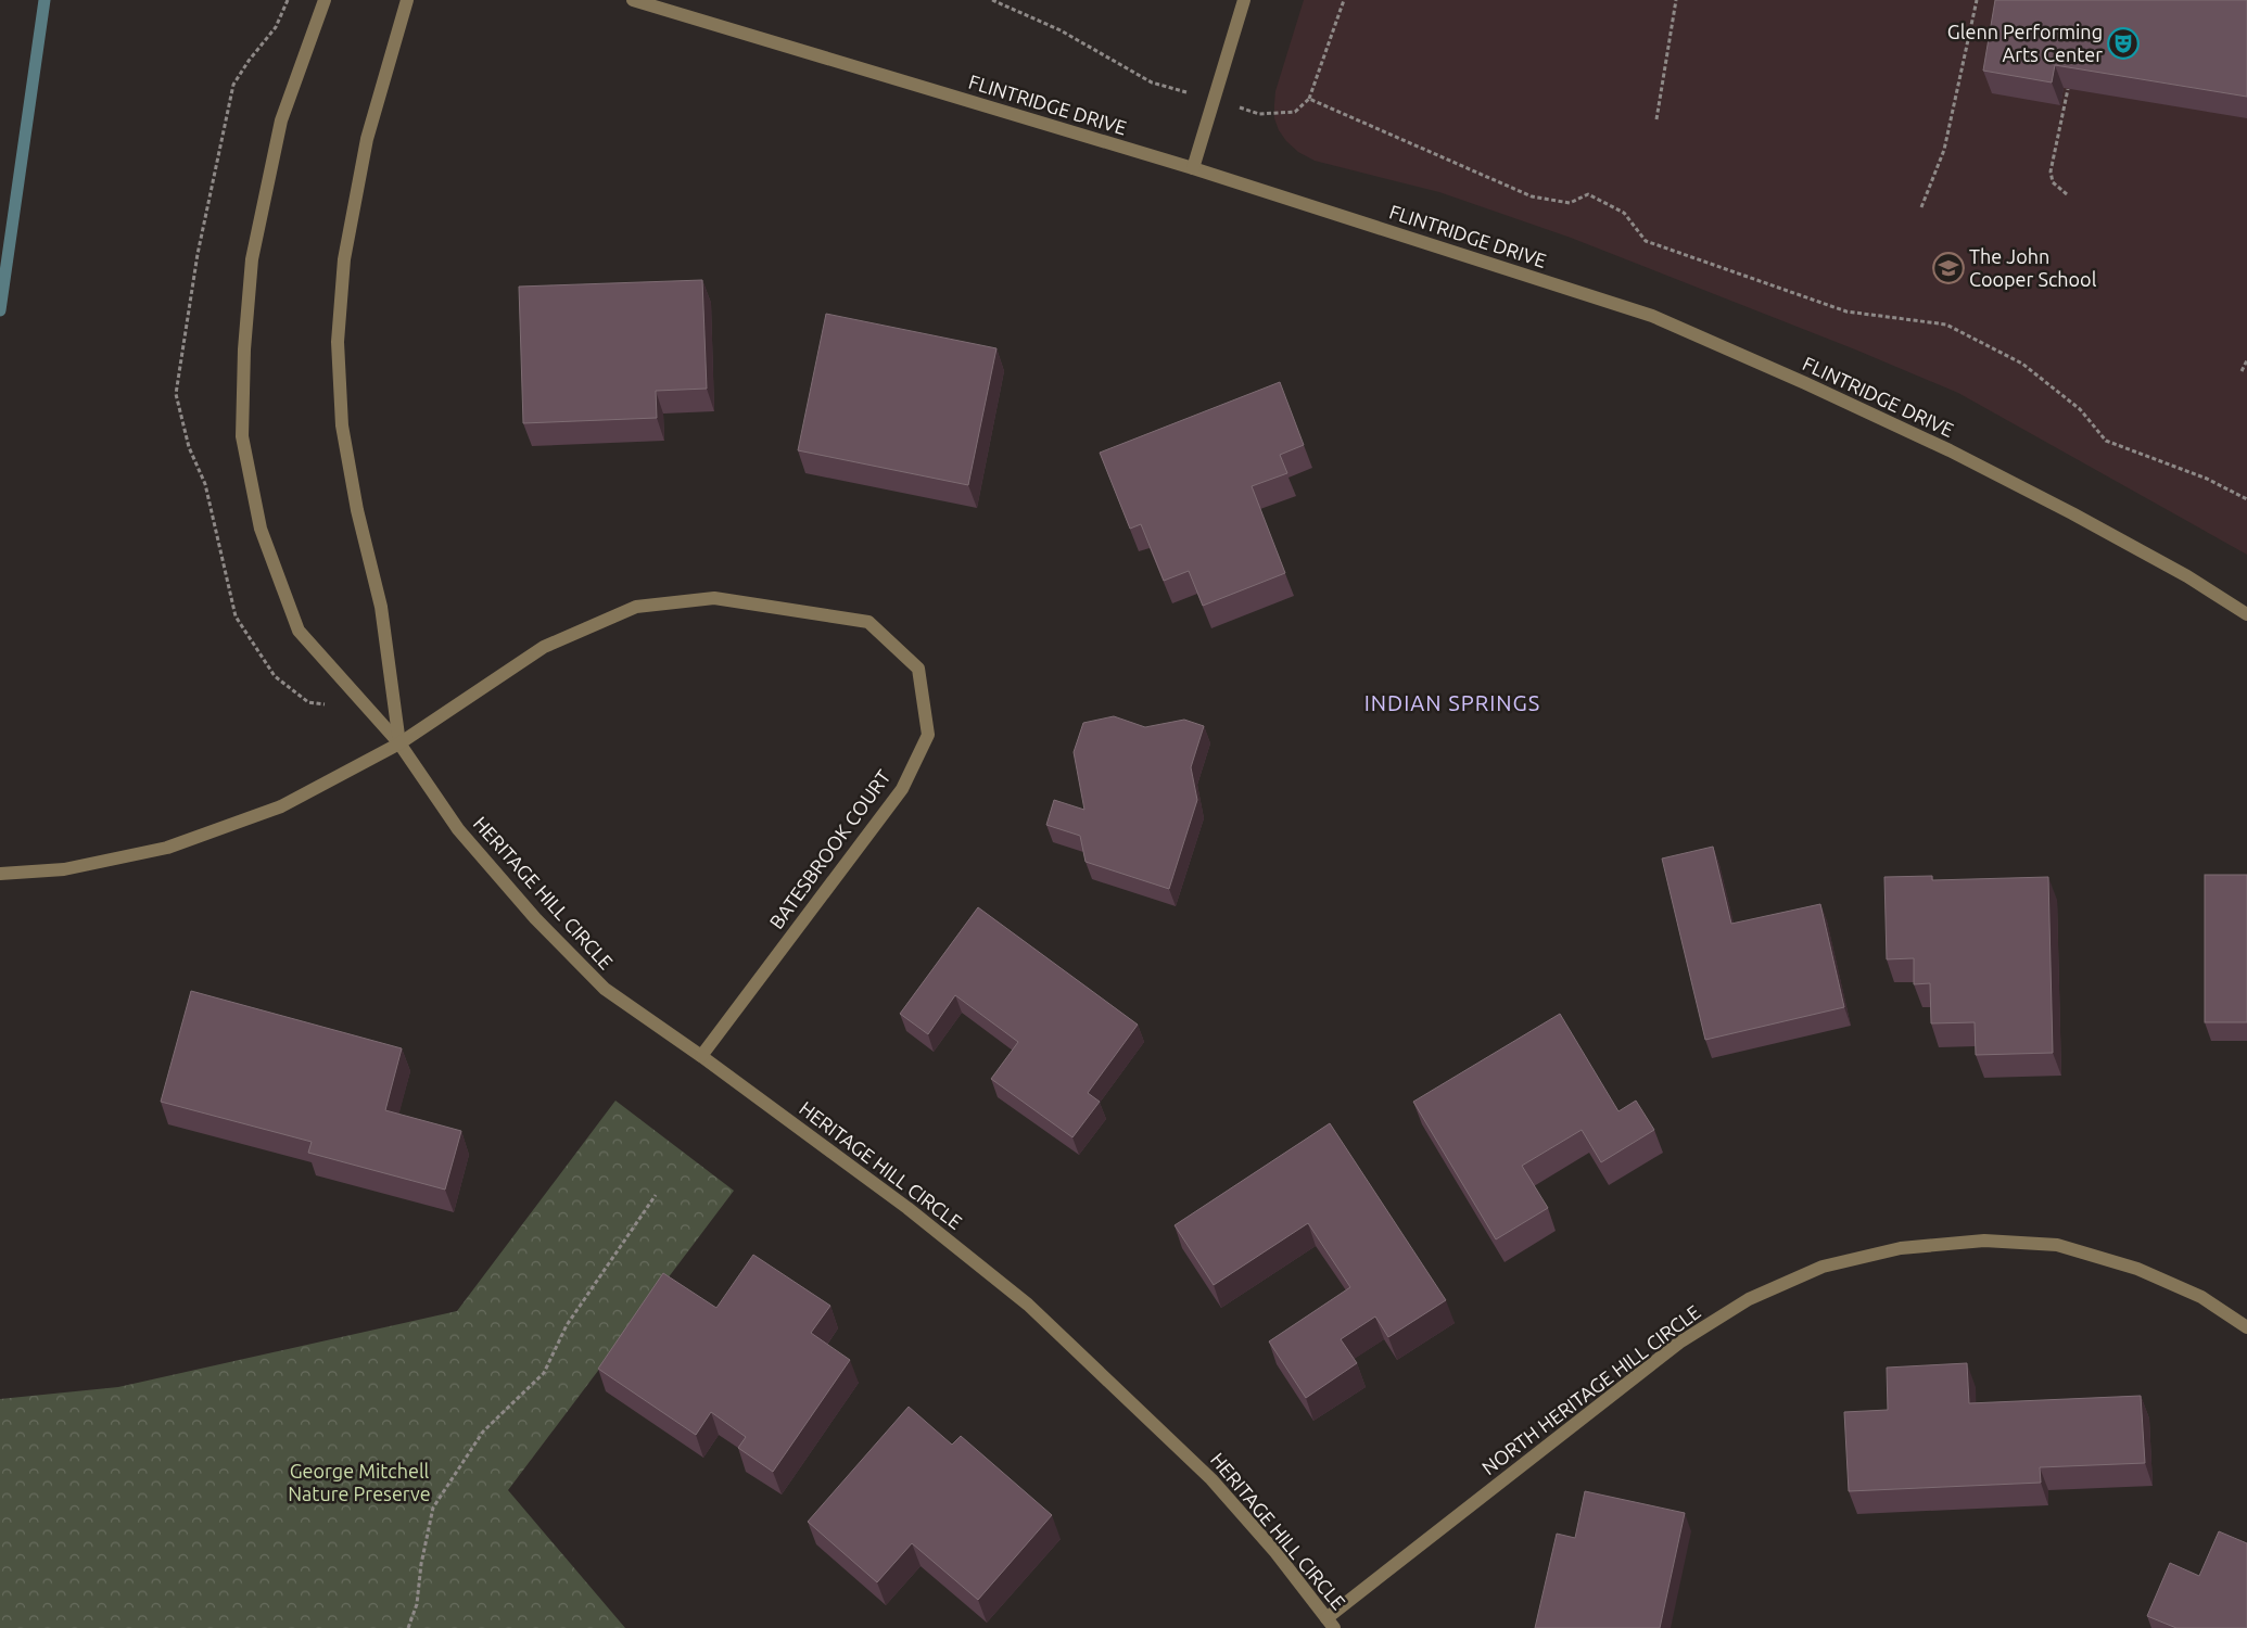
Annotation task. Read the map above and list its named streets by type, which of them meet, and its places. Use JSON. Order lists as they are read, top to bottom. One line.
{"streets":{"street":["FLINTRIDGE DRIVE","BATESBROOK COURT","HERITAGE HILL CIRCLE","NORTH HERITAGE HILL CIRCLE"]},"crossings":[["BATESBROOK COURT","HERITAGE HILL CIRCLE"],["HERITAGE HILL CIRCLE","NORTH HERITAGE HILL CIRCLE"]],"districts":["INDIAN SPRINGS"],"parks":["George Mitchell Nature Preserve"],"places":{"theatre":["Glenn Performing Arts Center"],"school or university":["The John Cooper School"]}}
